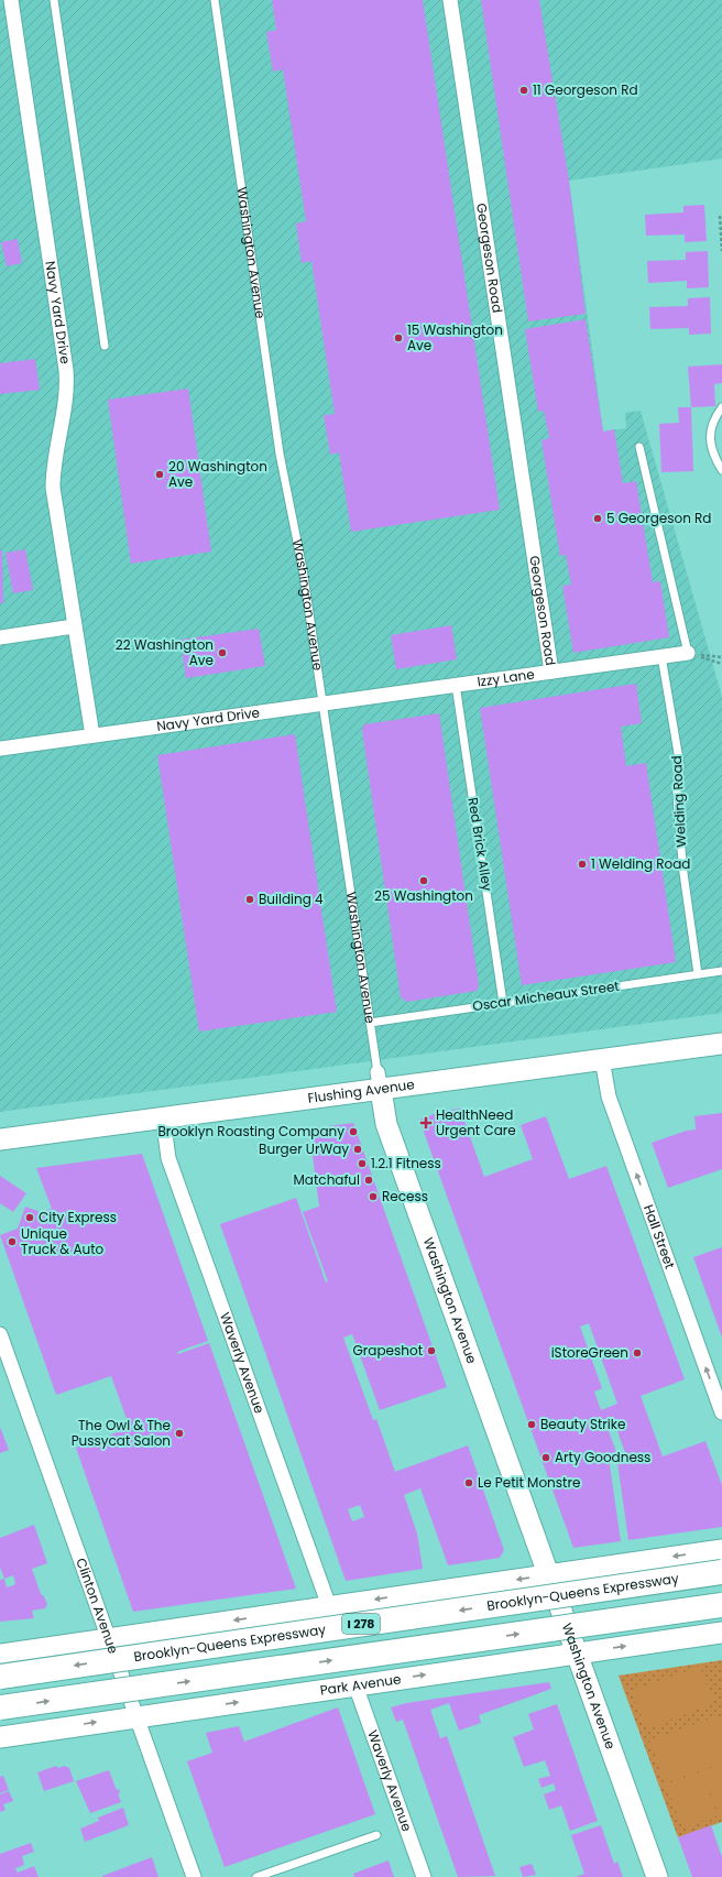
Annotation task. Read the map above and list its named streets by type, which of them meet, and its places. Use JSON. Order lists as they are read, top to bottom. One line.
{"streets":{"highway":["Brooklyn-Queens Expressway","I 278"],"main road":["Washington Avenue","Flushing Avenue","Park Avenue"],"street":["Georgeson Road","Navy Yard Drive","Izzy Lane","Hall Street","Waverly Avenue","Clinton Avenue"],"lane":["Welding Road","Red Brick Alley","Oscar Micheaux Street"]},"crossings":[["Washington Avenue","Navy Yard Drive"],["Washington Avenue","Izzy Lane"],["Washington Avenue","Oscar Micheaux Street"],["Washington Avenue","Flushing Avenue"],["Washington Avenue","Park Avenue"],["Georgeson Road","Izzy Lane"],["Navy Yard Drive","Izzy Lane"],["Izzy Lane","Welding Road"],["Izzy Lane","Red Brick Alley"],["Welding Road","Oscar Micheaux Street"],["Red Brick Alley","Oscar Micheaux Street"],["Flushing Avenue","Hall Street"],["Flushing Avenue","Waverly Avenue"],["Waverly Avenue","Park Avenue"],["Clinton Avenue","Park Avenue"]],"one_way":["Hall Street"],"places":{"other":["11 Georgeson Rd","15 Washington Ave","20 Washington Ave","5 Georgeson Rd","22 Washington Ave","1 Welding Road","25 Washington","Building 4","Brooklyn Roasting Company","Burger UrWay","1.2.1 Fitness","Matchaful","Recess","City Express","Unique Truck & Auto","Grapeshot","iStoreGreen","Beauty Strike","The Owl & The Pussycat Salon","Arty Goodness","Le Petit Monstre"],"health":["HealthNeed Urgent Care"]}}
